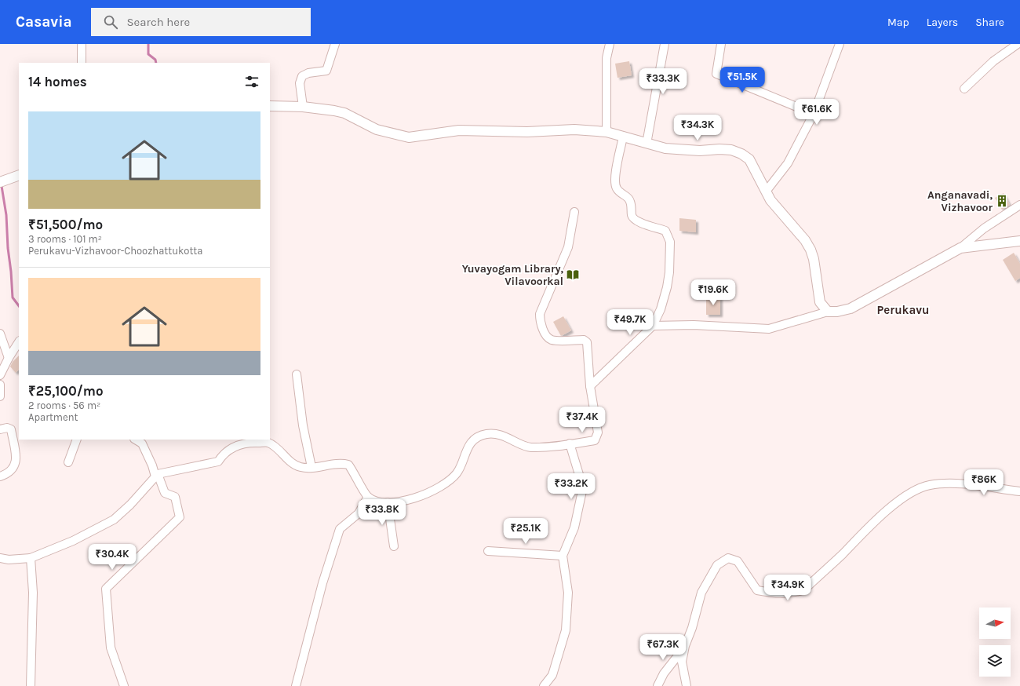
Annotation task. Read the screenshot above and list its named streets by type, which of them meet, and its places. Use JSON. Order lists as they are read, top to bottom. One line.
{"districts":["Perukavu"],"places":{"building":["Anganavadi, Vizhavoor"],"library":["Yuvayogam Library, Vilavoorkal"]},"north":"right","page":{"header":"Casavia","search":"Search here","nav":["Map","Layers","Share"],"heading":"14 homes","price":["₹51.5K","₹33.3K","₹61.6K","₹34.3K","₹19.6K","₹49.7K","₹37.4K","₹86K","₹33.2K","₹33.8K","₹25.1K","₹30.4K","₹34.9K","₹67.3K"],"list":[{"name":"₹51,500/mo","note":"3 rooms · 101 m² · Perukavu-Vizhavoor-Choozhattukotta"},{"name":"₹25,100/mo","note":"2 rooms · 56 m² · Apartment"}]}}
